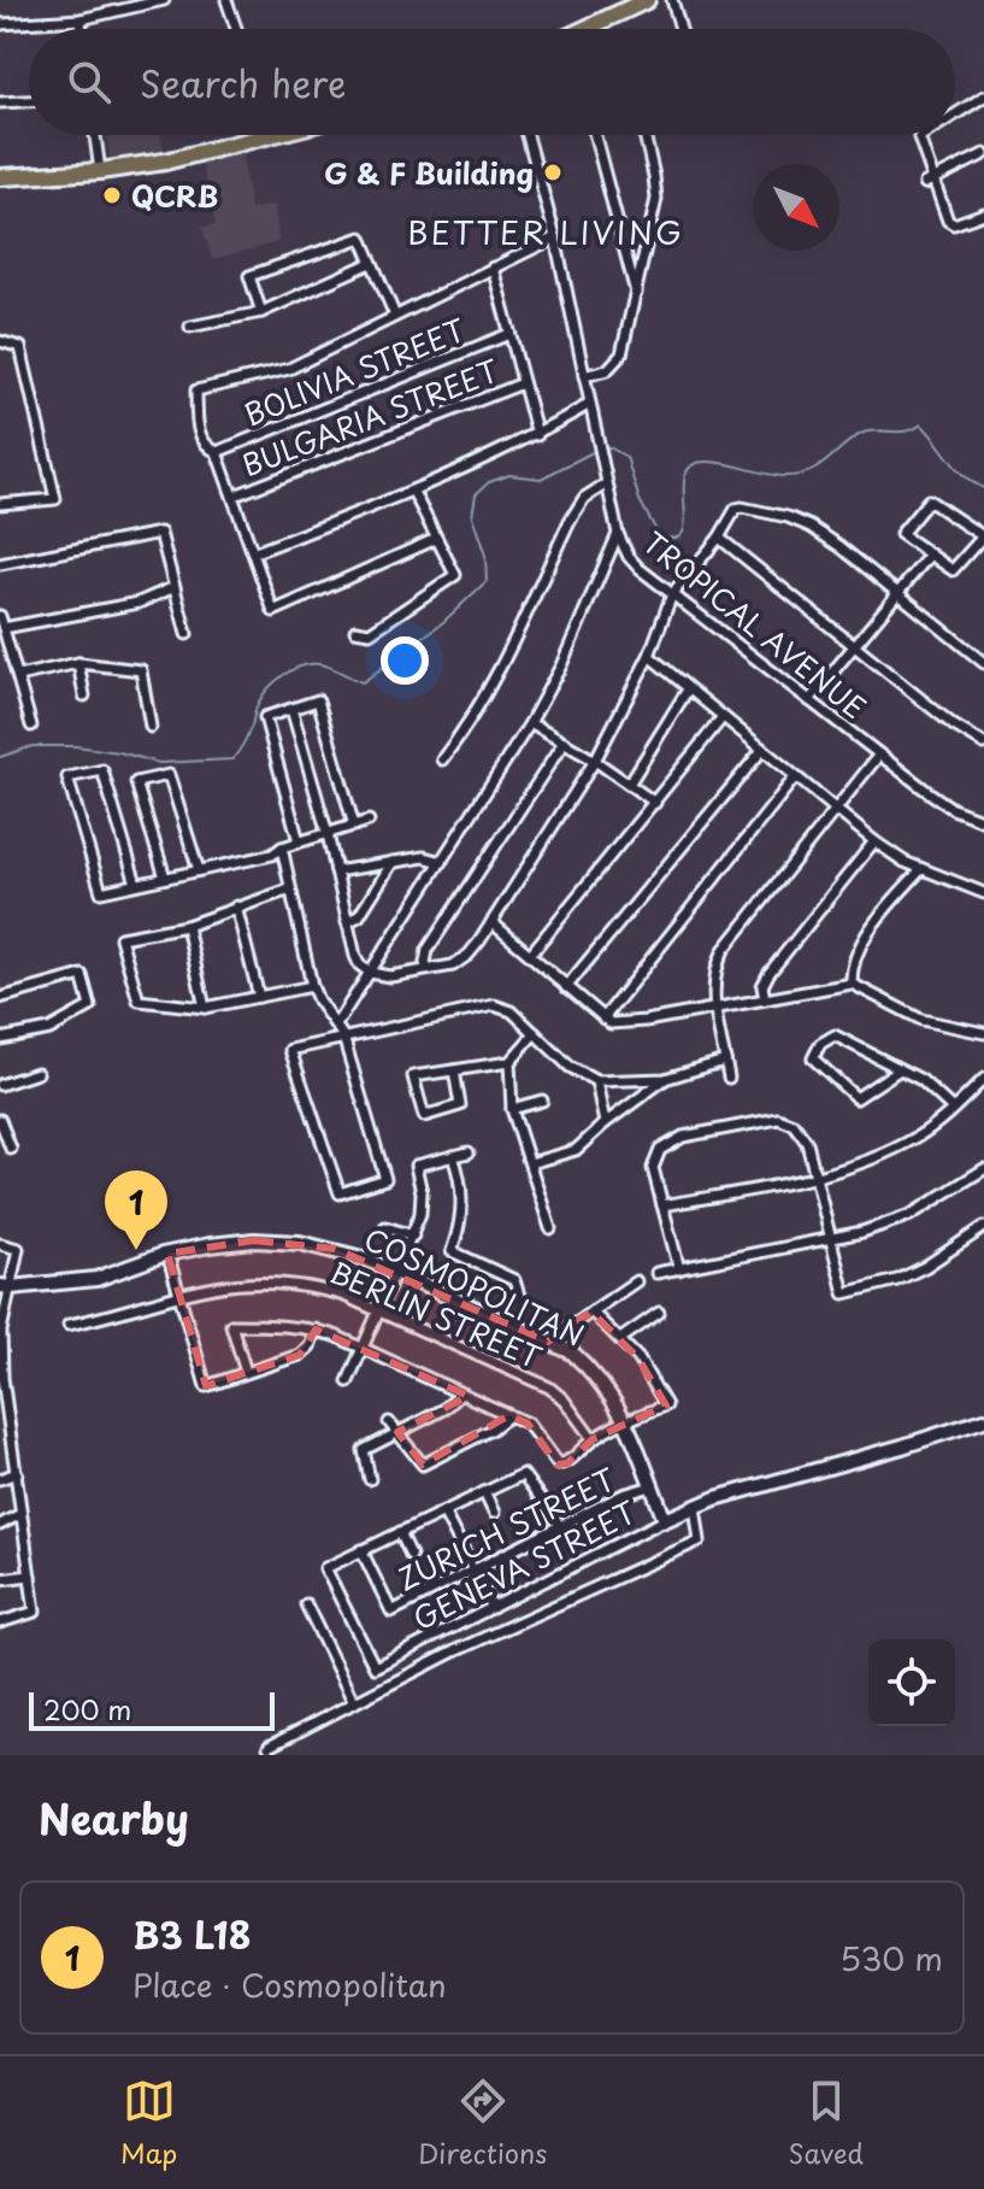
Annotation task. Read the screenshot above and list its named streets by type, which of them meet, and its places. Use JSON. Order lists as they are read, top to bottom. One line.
{"streets":{"street":["BOLIVIA STREET","BULGARIA STREET","TROPICAL AVENUE","COSMOPOLITAN","BERLIN STREET","ZURICH STREET","GENEVA STREET"]},"crossings":[["COSMOPOLITAN","ZURICH STREET"],["COSMOPOLITAN","GENEVA STREET"],["ZURICH STREET","GENEVA STREET"]],"districts":["BETTER LIVING"],"places":["G & F Building","QCRB"],"scale_bar":"200 m","north":"bottom right","page":{"search":"Search here","pins":"1","scale":"200 m","heading":"Nearby","list":[{"mark":"1","name":"B3 L18","note":"Place · Cosmopolitan","value":"530 m"}],"nav":["Map","Directions","Saved"]}}
